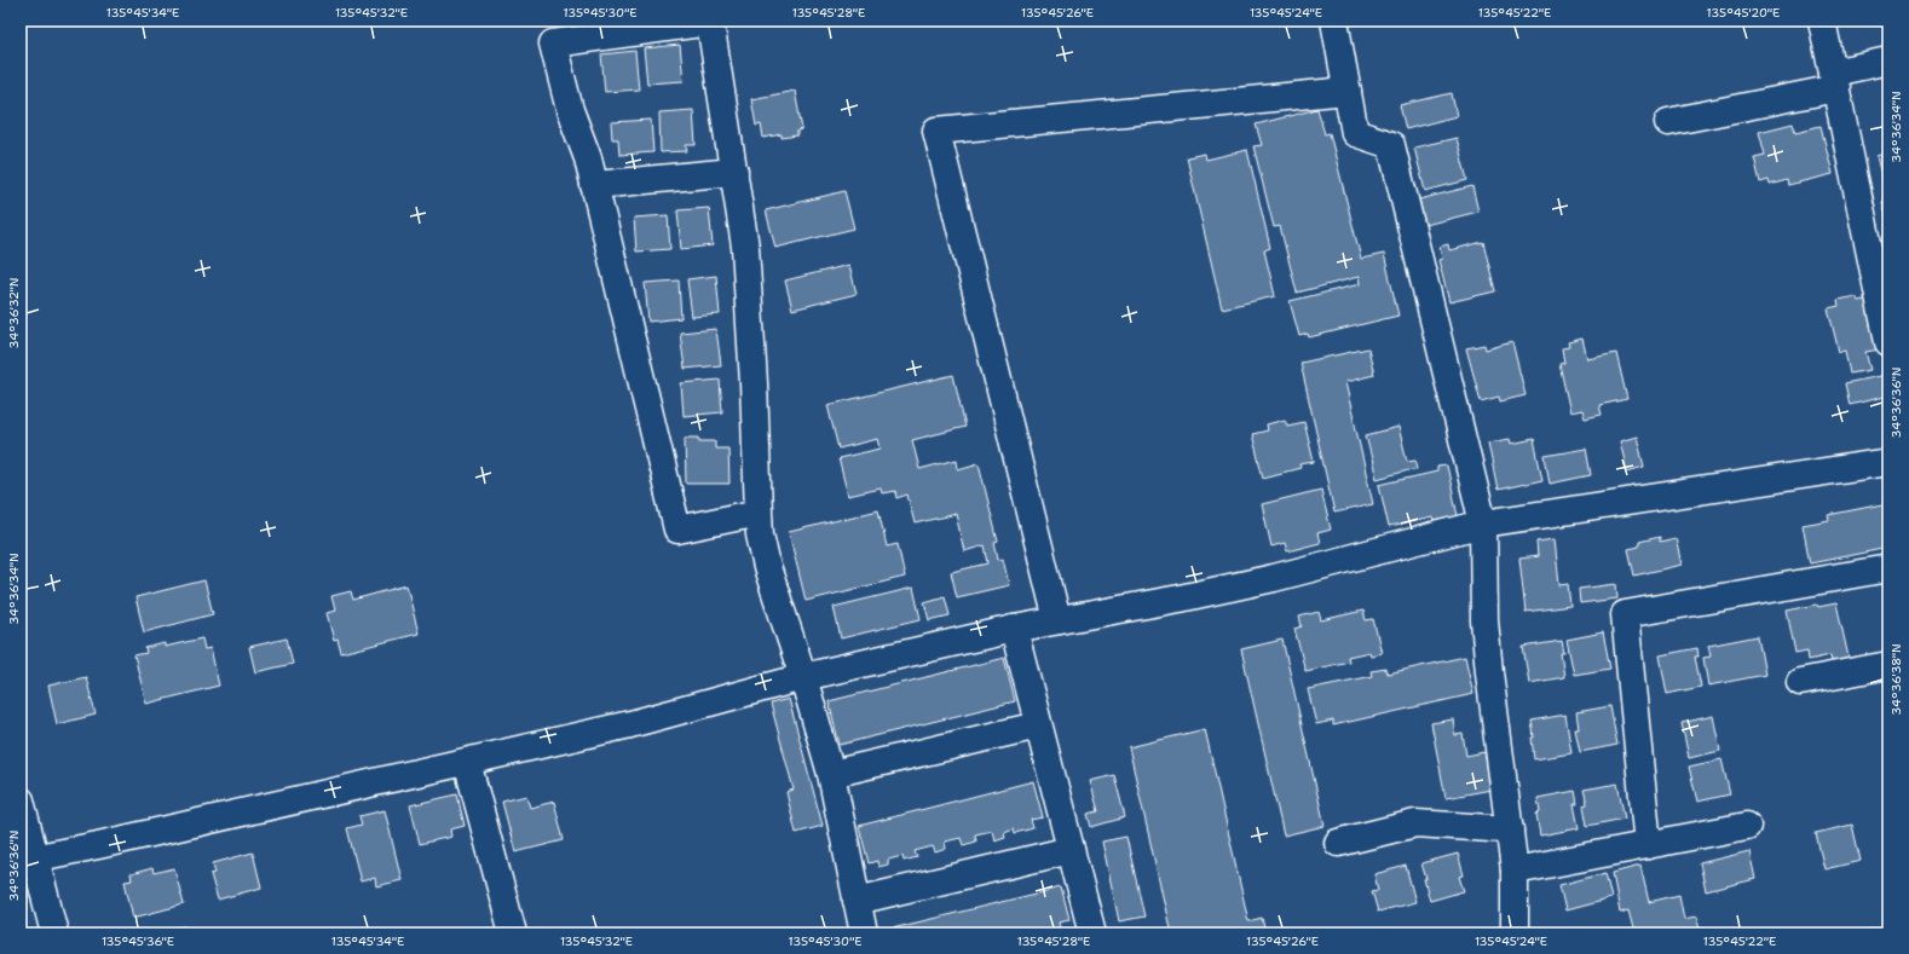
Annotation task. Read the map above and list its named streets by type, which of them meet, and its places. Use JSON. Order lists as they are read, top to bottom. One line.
{"coordinates":["135°45'34\"E","135°45'32\"E","135°45'30\"E","135°45'28\"E","135°45'26\"E","135°45'24\"E","135°45'22\"E","135°45'20\"E","34°36'34\"N","34°36'32\"N","34°36'36\"N","34°36'38\"N","135°45'36\"E"]}
